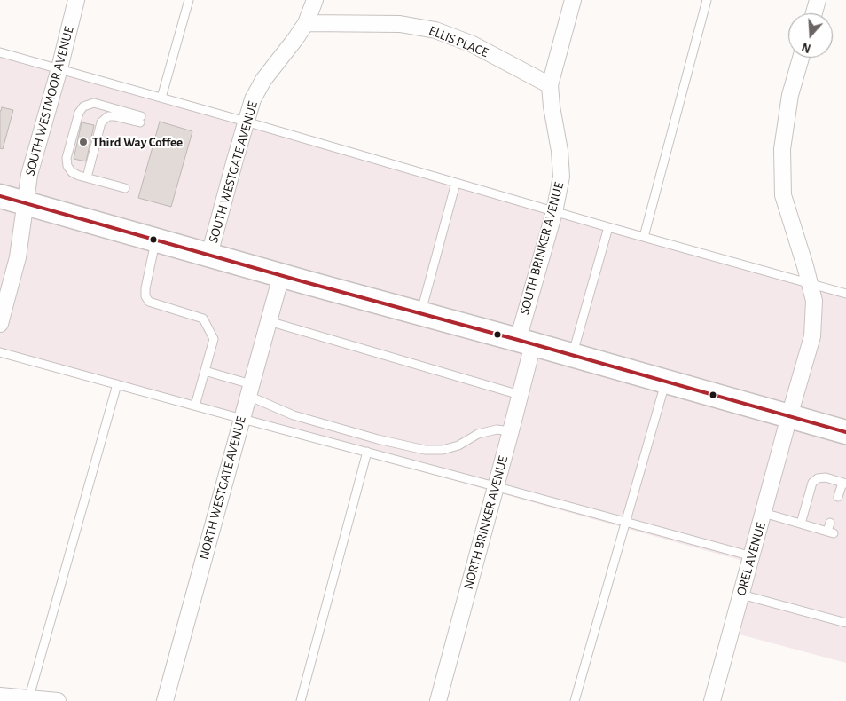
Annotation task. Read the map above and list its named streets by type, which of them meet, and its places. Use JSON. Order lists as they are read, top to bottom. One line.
{"streets":{"street":["ELLIS PLACE","SOUTH WESTMOOR AVENUE","SOUTH WESTGATE AVENUE","SOUTH BRINKER AVENUE","NORTH WESTGATE AVENUE","NORTH BRINKER AVENUE","OREL AVENUE"]},"crossings":[["ELLIS PLACE","SOUTH WESTGATE AVENUE"],["ELLIS PLACE","SOUTH BRINKER AVENUE"],["SOUTH BRINKER AVENUE","NORTH BRINKER AVENUE"]],"places":["Third Way Coffee"],"north":"bottom"}
